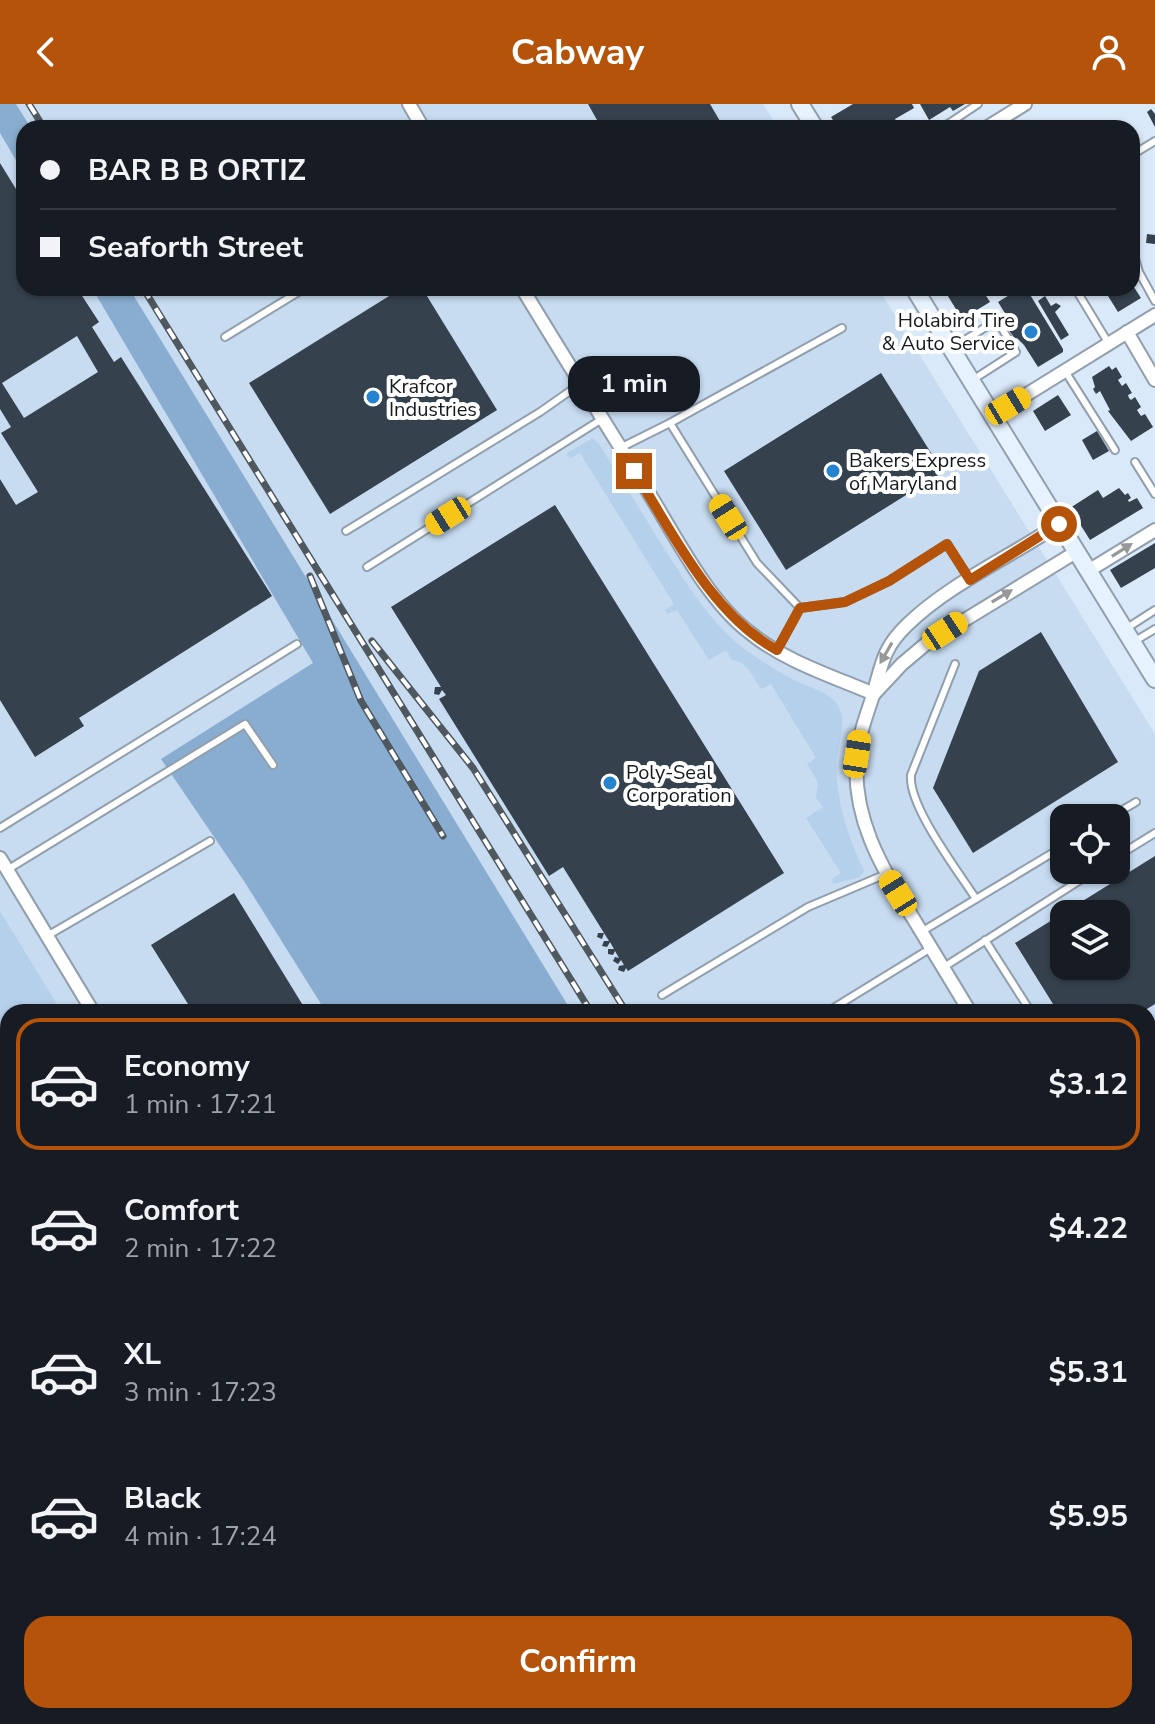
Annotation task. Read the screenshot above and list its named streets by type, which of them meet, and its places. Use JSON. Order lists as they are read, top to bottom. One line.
{"places":["Holabird Tire & Auto Service","Krafcor Industries","Bakers Express of Maryland","Poly-Seal Corporation"],"page":{"header":"Cabway","banner":["BAR B B ORTIZ","Seaforth Street"],"bubble":"1 min","list":[{"name":"Economy","note":"1 min · 17:21","value":"$3.12"},{"name":"Comfort","note":"2 min · 17:22","value":"$4.22"},{"name":"XL","note":"3 min · 17:23","value":"$5.31"},{"name":"Black","note":"4 min · 17:24","value":"$5.95"}],"buttons":"Confirm"}}
